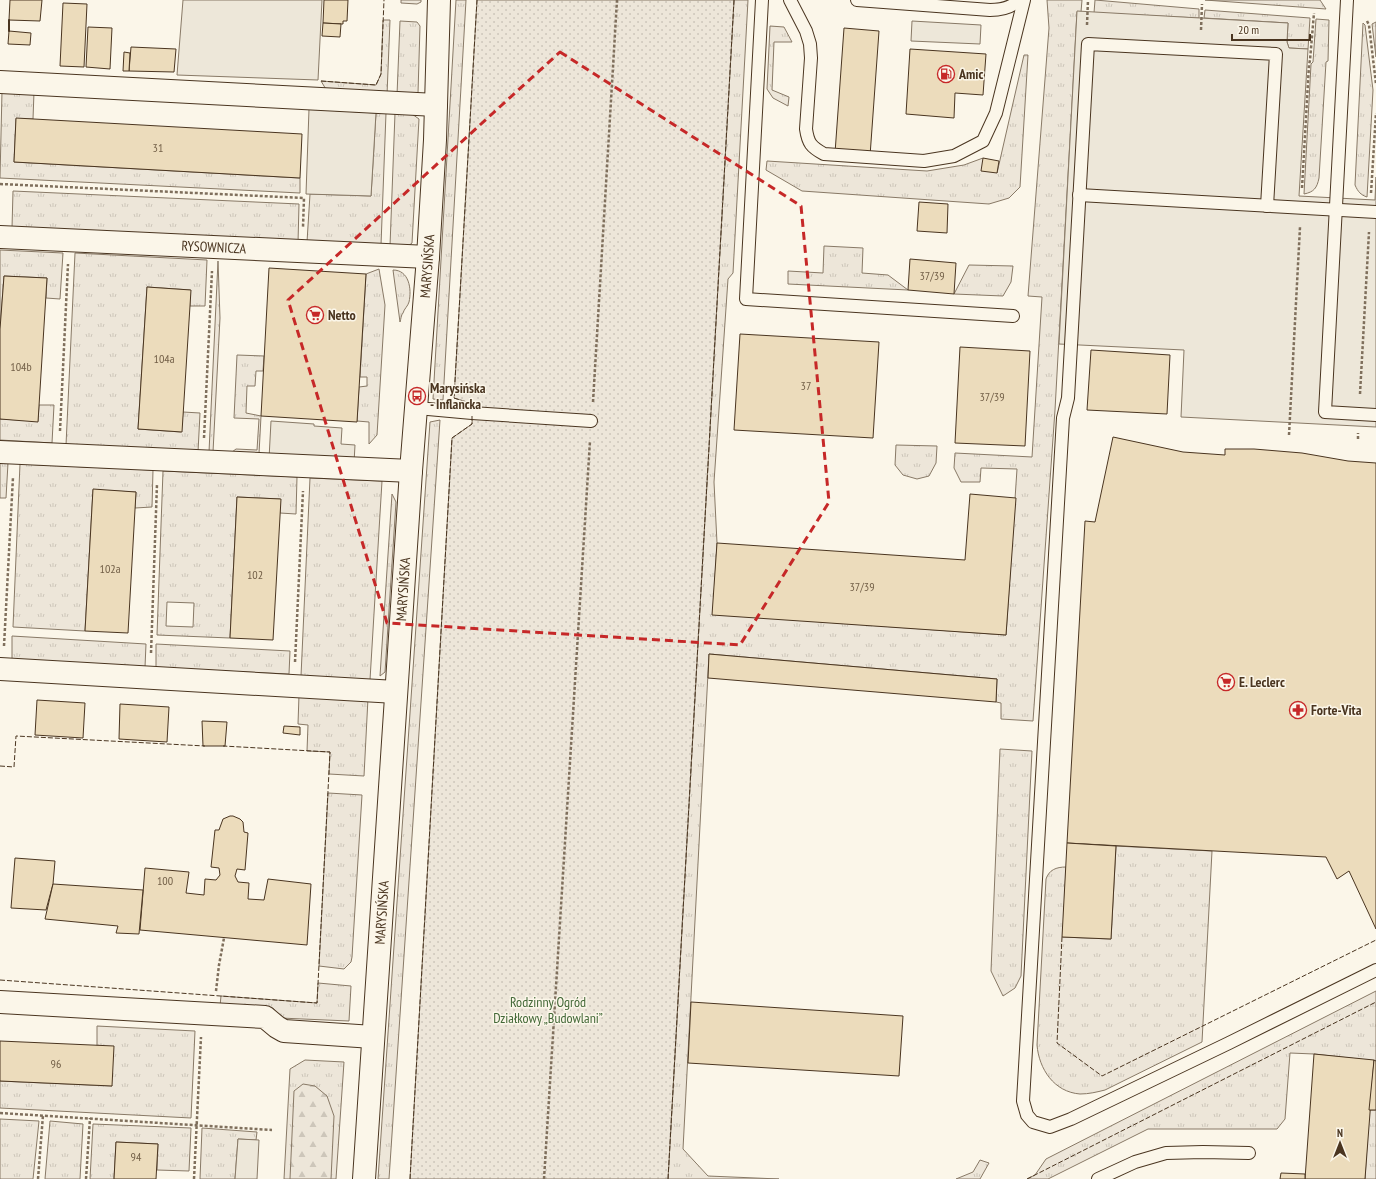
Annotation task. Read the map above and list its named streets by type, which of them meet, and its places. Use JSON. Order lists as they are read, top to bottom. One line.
{"streets":{"street":["RYSOWNICZA","MARYSIŃSKA"]},"crossings":[["RYSOWNICZA","MARYSIŃSKA"]],"parks":["Rodzinny Ogród Działkowy „Budowlani”"],"places":{"fuel station":["Amic"],"supermarket":["Netto","E. Leclerc"],"bus stop":["Marysińska - Inflancka"],"pharmacy":["Forte-Vita"]},"house_numbers":["31","37/39","104a","104b","37","37/39","102a","102","37/39","100","96","94"],"scale_bar":"20 m","north":"top"}
